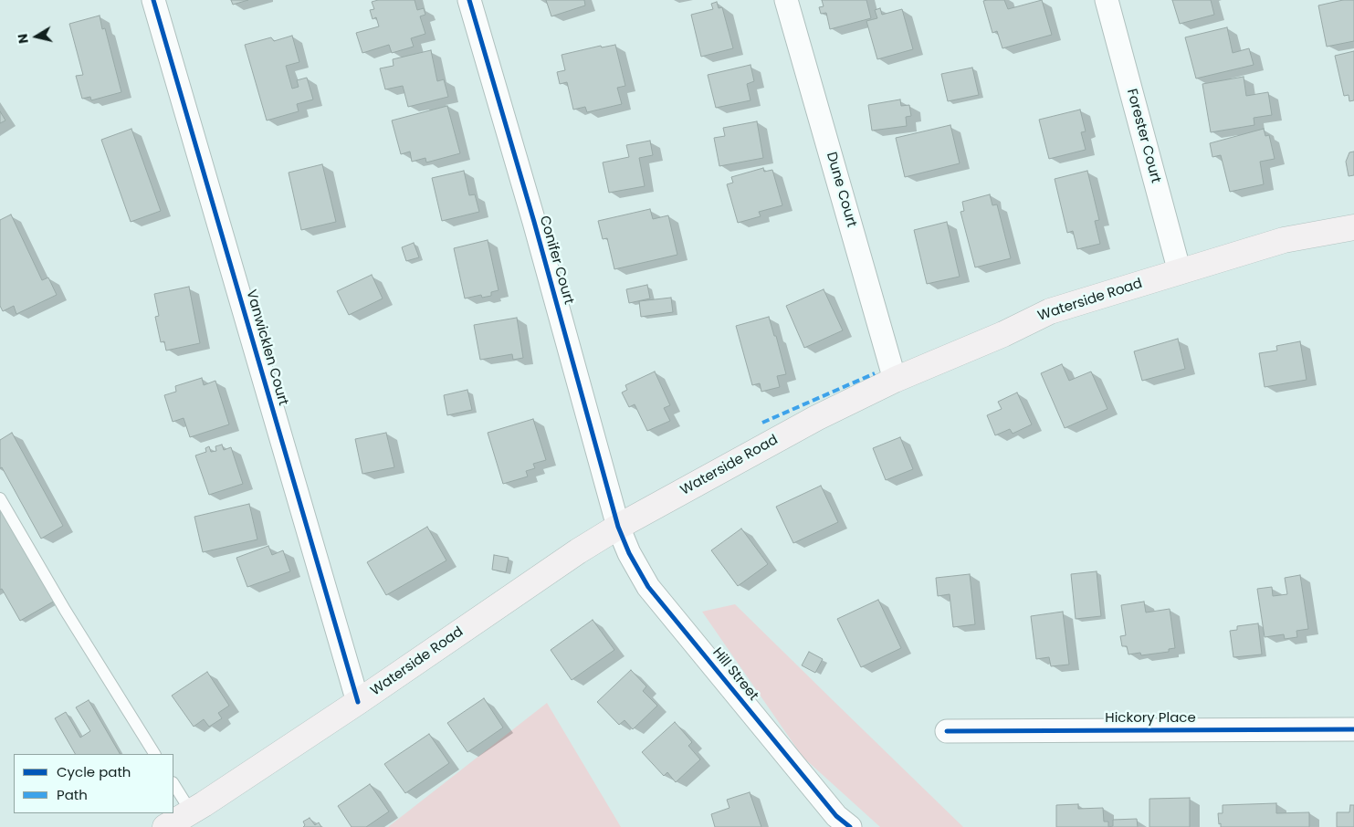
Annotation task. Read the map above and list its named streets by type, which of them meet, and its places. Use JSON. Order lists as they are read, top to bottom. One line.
{"streets":{"main road":["Waterside Road"],"street":["Forester Court","Dune Court","Conifer Court","Vanwicklen Court","Hill Street","Hickory Place"]},"crossings":[["Forester Court","Waterside Road"],["Dune Court","Waterside Road"],["Conifer Court","Waterside Road"],["Conifer Court","Hill Street"],["Waterside Road","Vanwicklen Court"],["Waterside Road","Hill Street"]],"legend":["Cycle path","Path"],"north":"left"}
